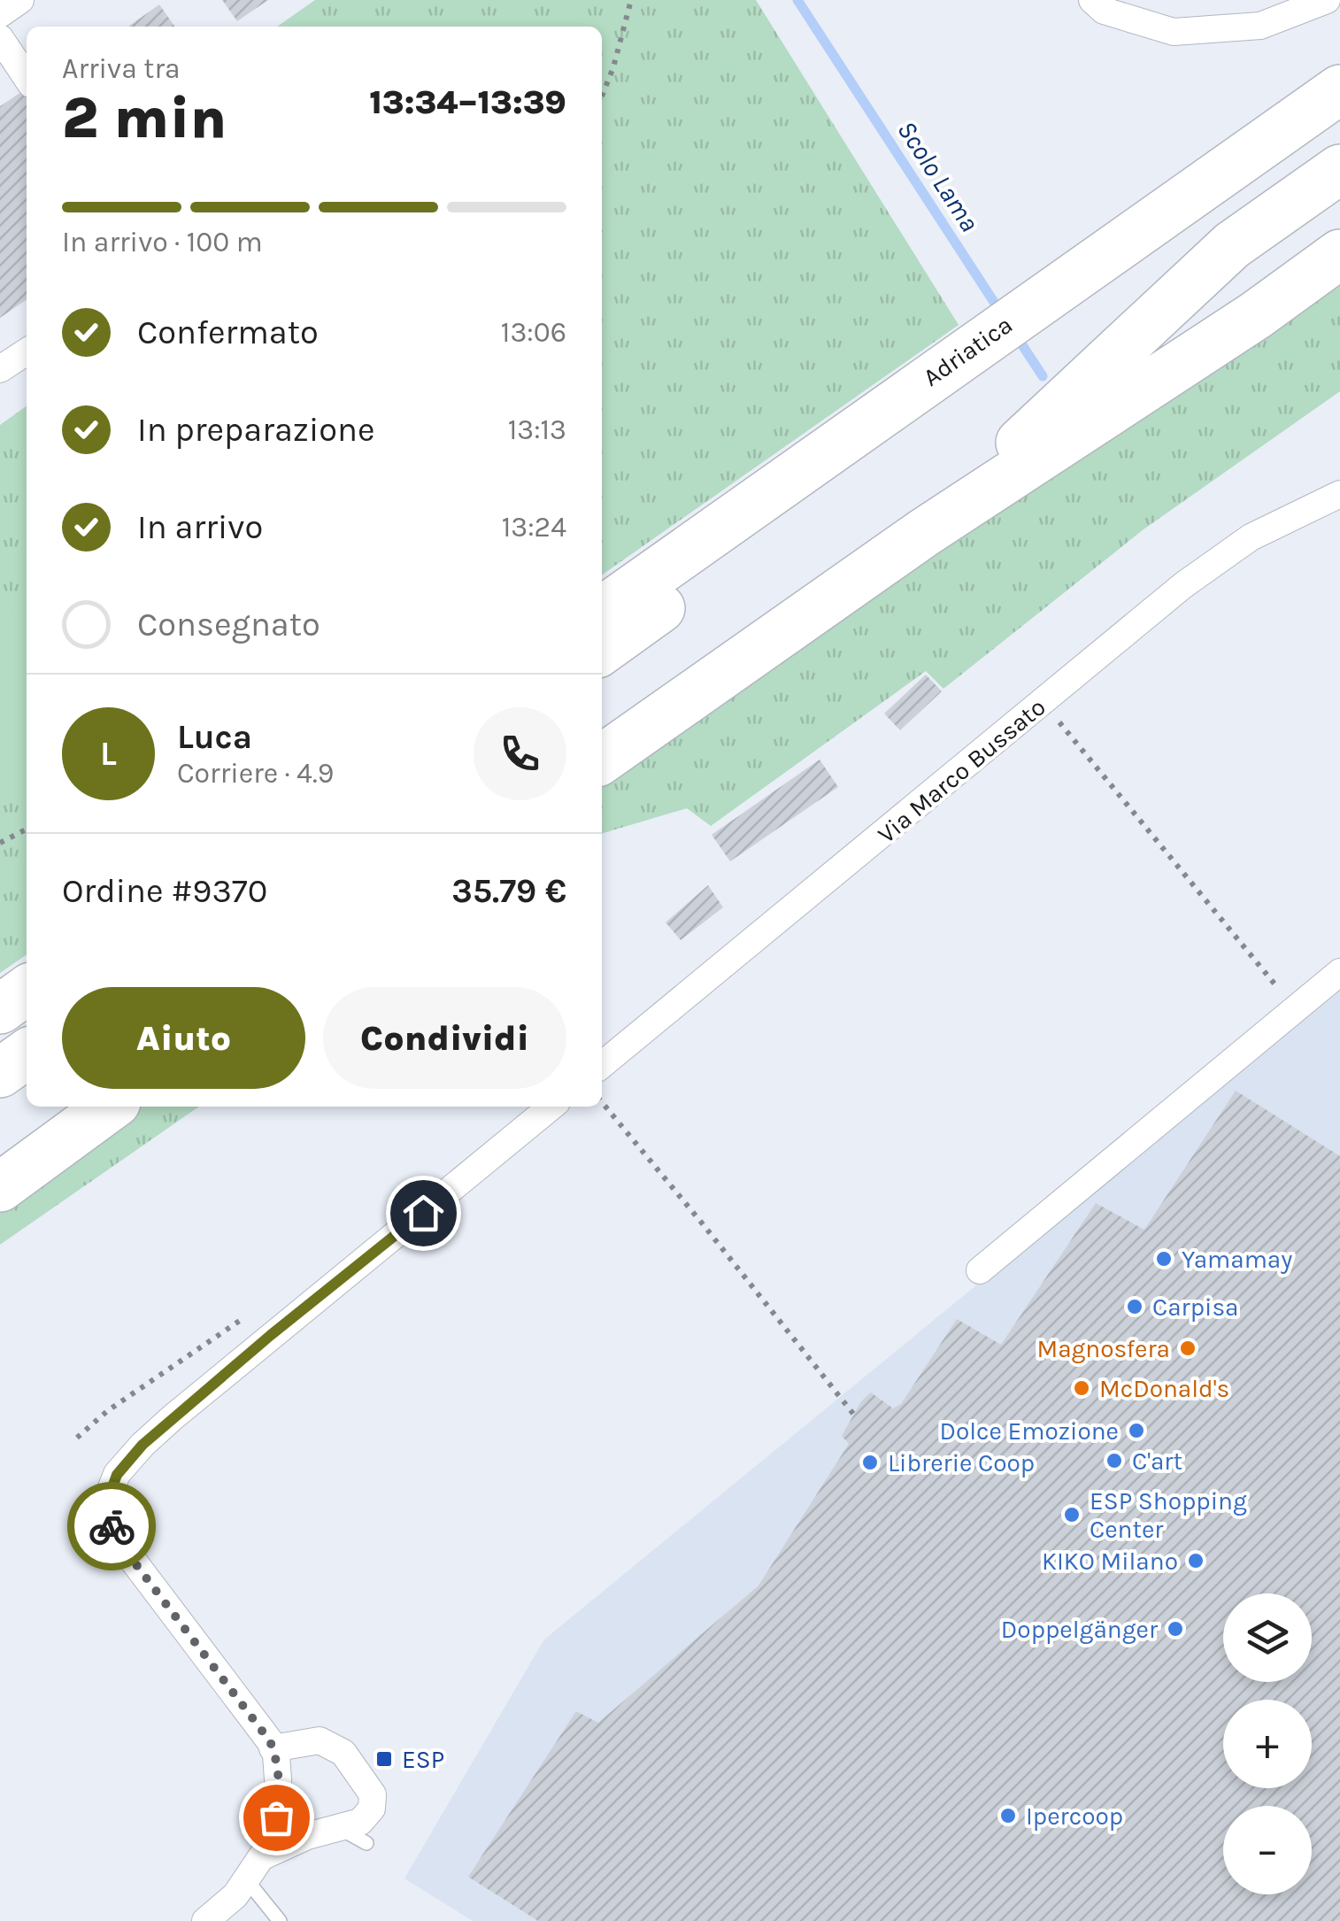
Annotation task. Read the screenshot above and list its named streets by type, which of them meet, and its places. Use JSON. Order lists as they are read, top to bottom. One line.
{"streets":{"highway":["Adriatica"],"street":["Via Marco Bussato"]},"water":["Scolo Lama"],"places":{"other":["Yamamay","Carpisa","Magnosfera","McDonald's","Dolce Emozione","C'art","Librerie Coop","ESP Shopping Center","KIKO Milano","Doppelgänger","Ipercoop"],"transit":["ESP"]},"page":{"heading":["2 min","Arriva tra","13:34–13:39"],"panel":["Luca","Corriere · 4.9","Ordine #9370","35.79 €"],"bar":"In arrivo · 100 m","list":[["Confermato","13:06"],["In preparazione","13:13"],["In arrivo","13:24"],"Consegnato"],"round":"L","buttons":["Aiuto","Condividi"],"map_buttons":["+","−"]}}
